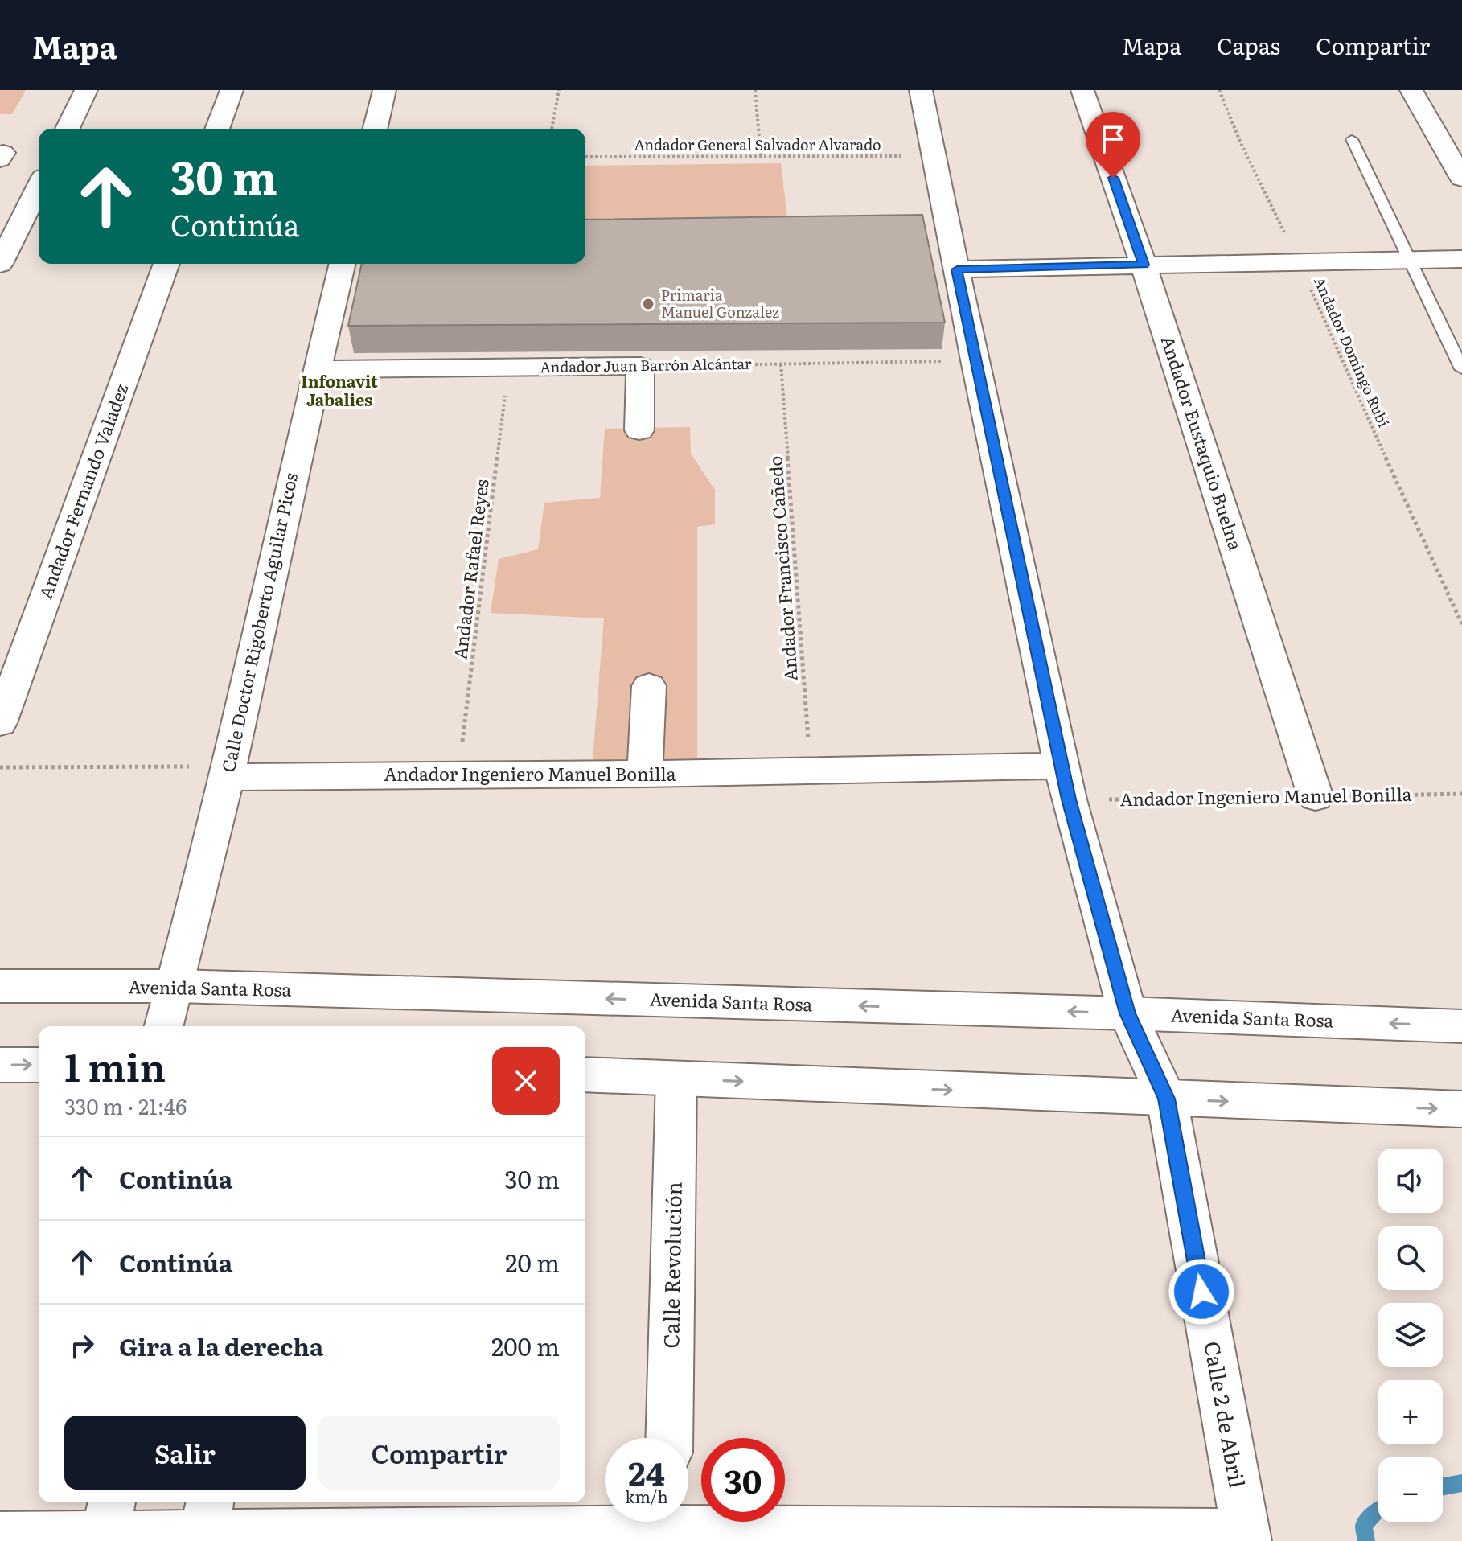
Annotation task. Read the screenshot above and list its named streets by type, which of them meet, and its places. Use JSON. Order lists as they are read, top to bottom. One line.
{"streets":{"street":["Andador Juan Barrón Alcántar","Andador Eustaquio Buelna","Andador Fernando Valadez","Calle Doctor Rigoberto Aguilar Picos","Andador Ingeniero Manuel Bonilla","Avenida Santa Rosa","Calle Revolución","Calle 2 de Abril"],"path":["Andador General Salvador Alvarado","Andador Domingo Rubí","Andador Francisco Cañedo","Andador Rafael Reyes"]},"crossings":[["Andador General Salvador Alvarado","Calle 2 de Abril"],["Andador Juan Barrón Alcántar","Andador Francisco Cañedo"],["Andador Juan Barrón Alcántar","Andador Rafael Reyes"],["Andador Juan Barrón Alcántar","Calle Doctor Rigoberto Aguilar Picos"],["Andador Juan Barrón Alcántar","Calle 2 de Abril"],["Andador Eustaquio Buelna","Andador Ingeniero Manuel Bonilla"],["Andador Francisco Cañedo","Andador Ingeniero Manuel Bonilla"],["Andador Rafael Reyes","Andador Ingeniero Manuel Bonilla"],["Calle Doctor Rigoberto Aguilar Picos","Andador Ingeniero Manuel Bonilla"],["Calle Doctor Rigoberto Aguilar Picos","Avenida Santa Rosa"],["Andador Ingeniero Manuel Bonilla","Calle 2 de Abril"],["Avenida Santa Rosa","Calle 2 de Abril"]],"districts":["Infonavit Jabalies"],"places":["Primaria Manuel Gonzalez"],"page":{"header":"Mapa","nav":["Mapa","Capas","Compartir"],"turn":["30 m","Continúa"],"heading":["1 min","330 m · 21:46"],"list":[{"name":"Continúa","value":"30 m"},{"name":"Continúa","value":"20 m"},{"name":"Gira a la derecha","value":"200 m"}],"map_buttons":["+","−"],"buttons":["Salir","Compartir"],"speed":"24 km/h","limit":"30"}}
